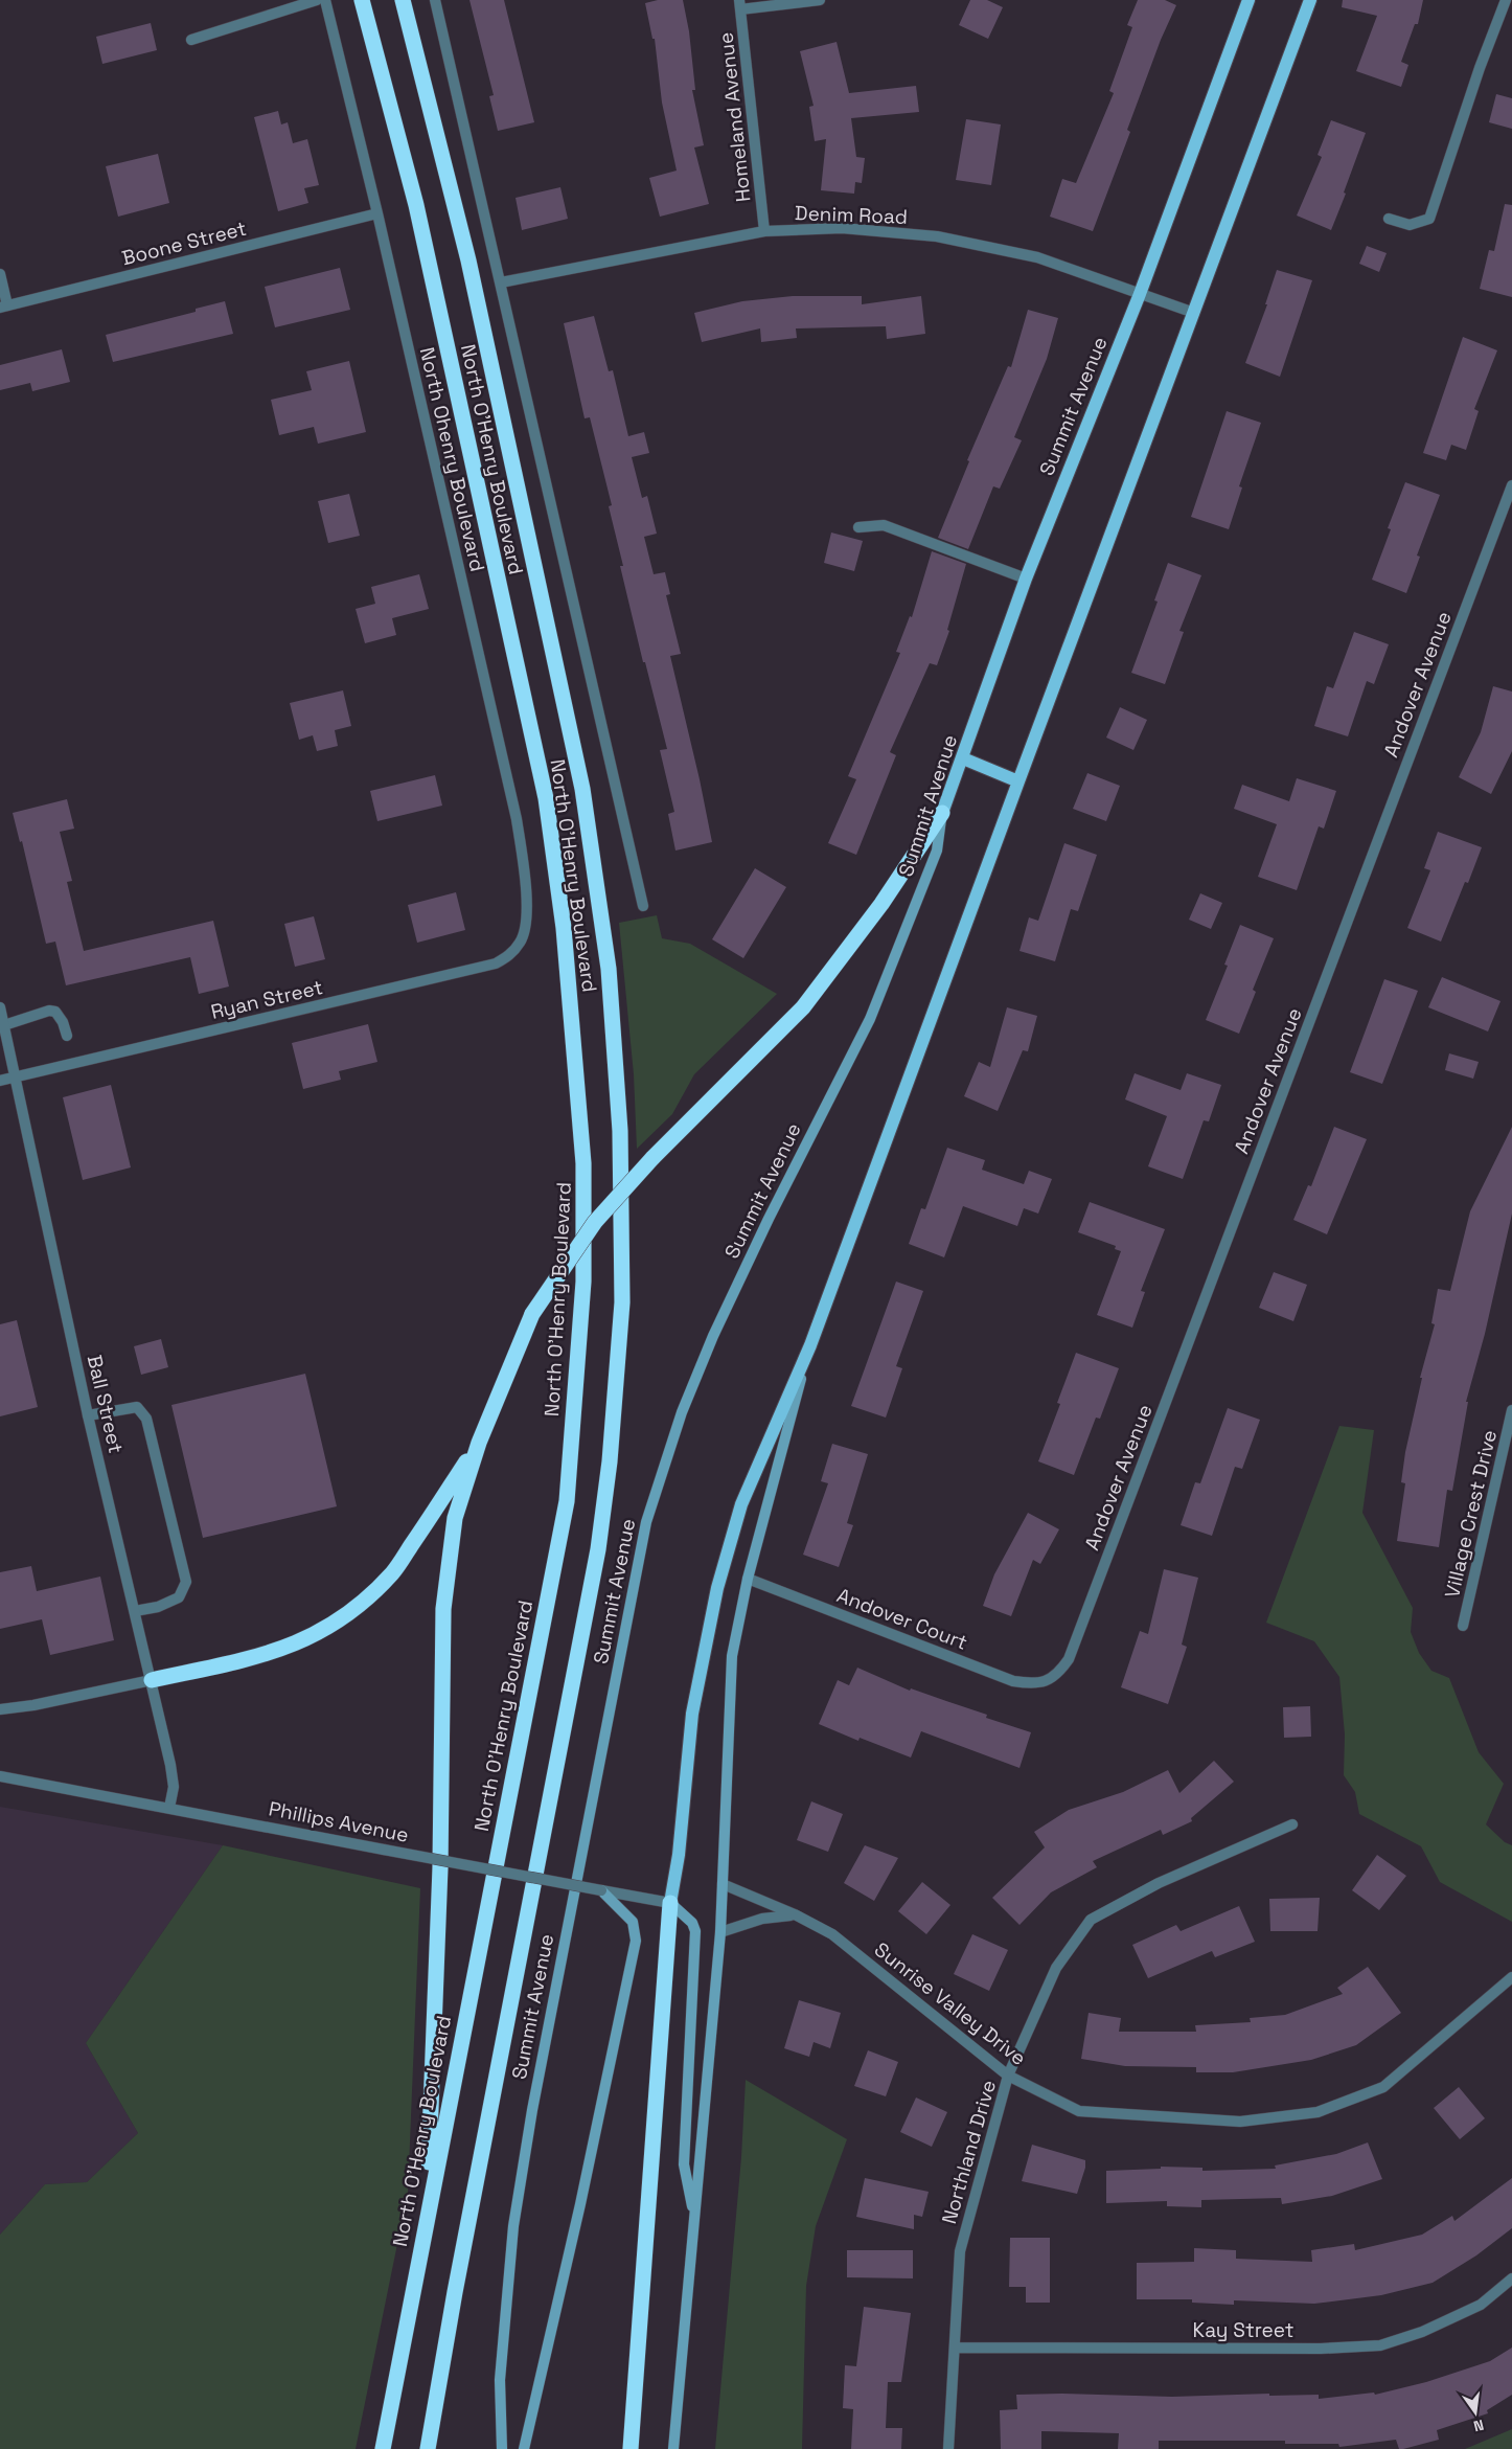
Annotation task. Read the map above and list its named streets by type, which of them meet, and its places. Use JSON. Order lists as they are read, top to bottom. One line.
{"streets":{"highway":["North O'Henry Boulevard"],"main road":["Summit Avenue"],"street":["Homeland Avenue","Denim Road","Boone Street","North Ohenry Boulevard","Andover Avenue","Ryan Street","Ball Street","Village Crest Drive","Andover Court","Phillips Avenue","Sunrise Valley Drive","Northland Drive","Kay Street"]},"crossings":[["Homeland Avenue","Denim Road"],["Denim Road","Summit Avenue"],["Boone Street","North Ohenry Boulevard"],["North Ohenry Boulevard","Ryan Street"],["Andover Avenue","Andover Court"],["Ryan Street","Ball Street"],["Ball Street","Phillips Avenue"],["Sunrise Valley Drive","Northland Drive"],["Northland Drive","Kay Street"]],"north":"bottom"}
